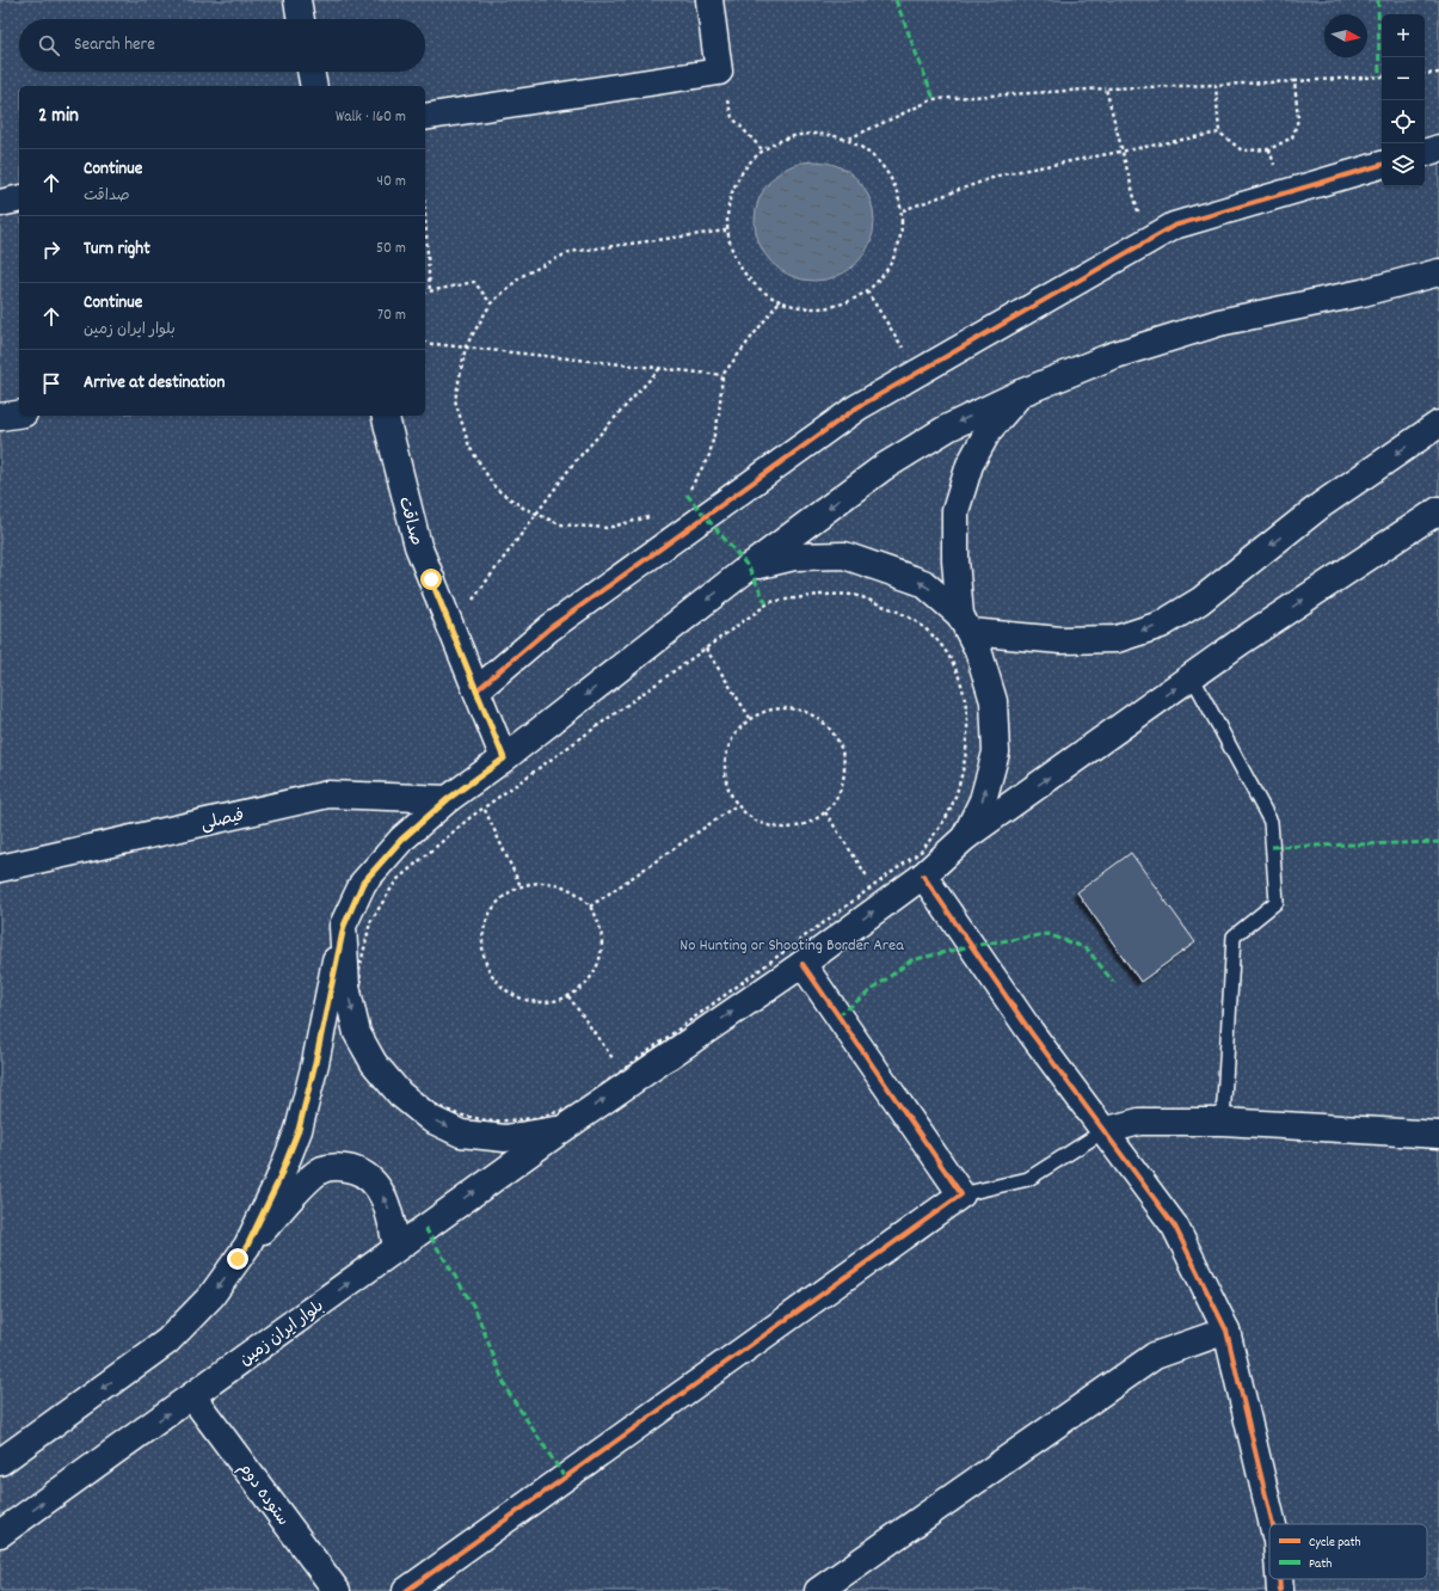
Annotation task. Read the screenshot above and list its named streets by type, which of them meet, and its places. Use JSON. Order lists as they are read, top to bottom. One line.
{"streets":{"street":["صداقت","فیصلی","بلوار ایران زمین","ستوده دوم"]},"crossings":[["بلوار ایران زمین","ستوده دوم"]],"one_way":["بلوار ایران زمین"],"parks":["No Hunting or Shooting Border Area"],"legend":["Cycle path","Path"],"north":"right","page":{"map_buttons":["+","−"],"search":"Search here","heading":["2 min","Walk · 160 m"],"list":[["Continue","صداقت","40 m"],["Turn right","50 m"],["Continue","بلوار ایران زمین","70 m"],"Arrive at destination"]}}
